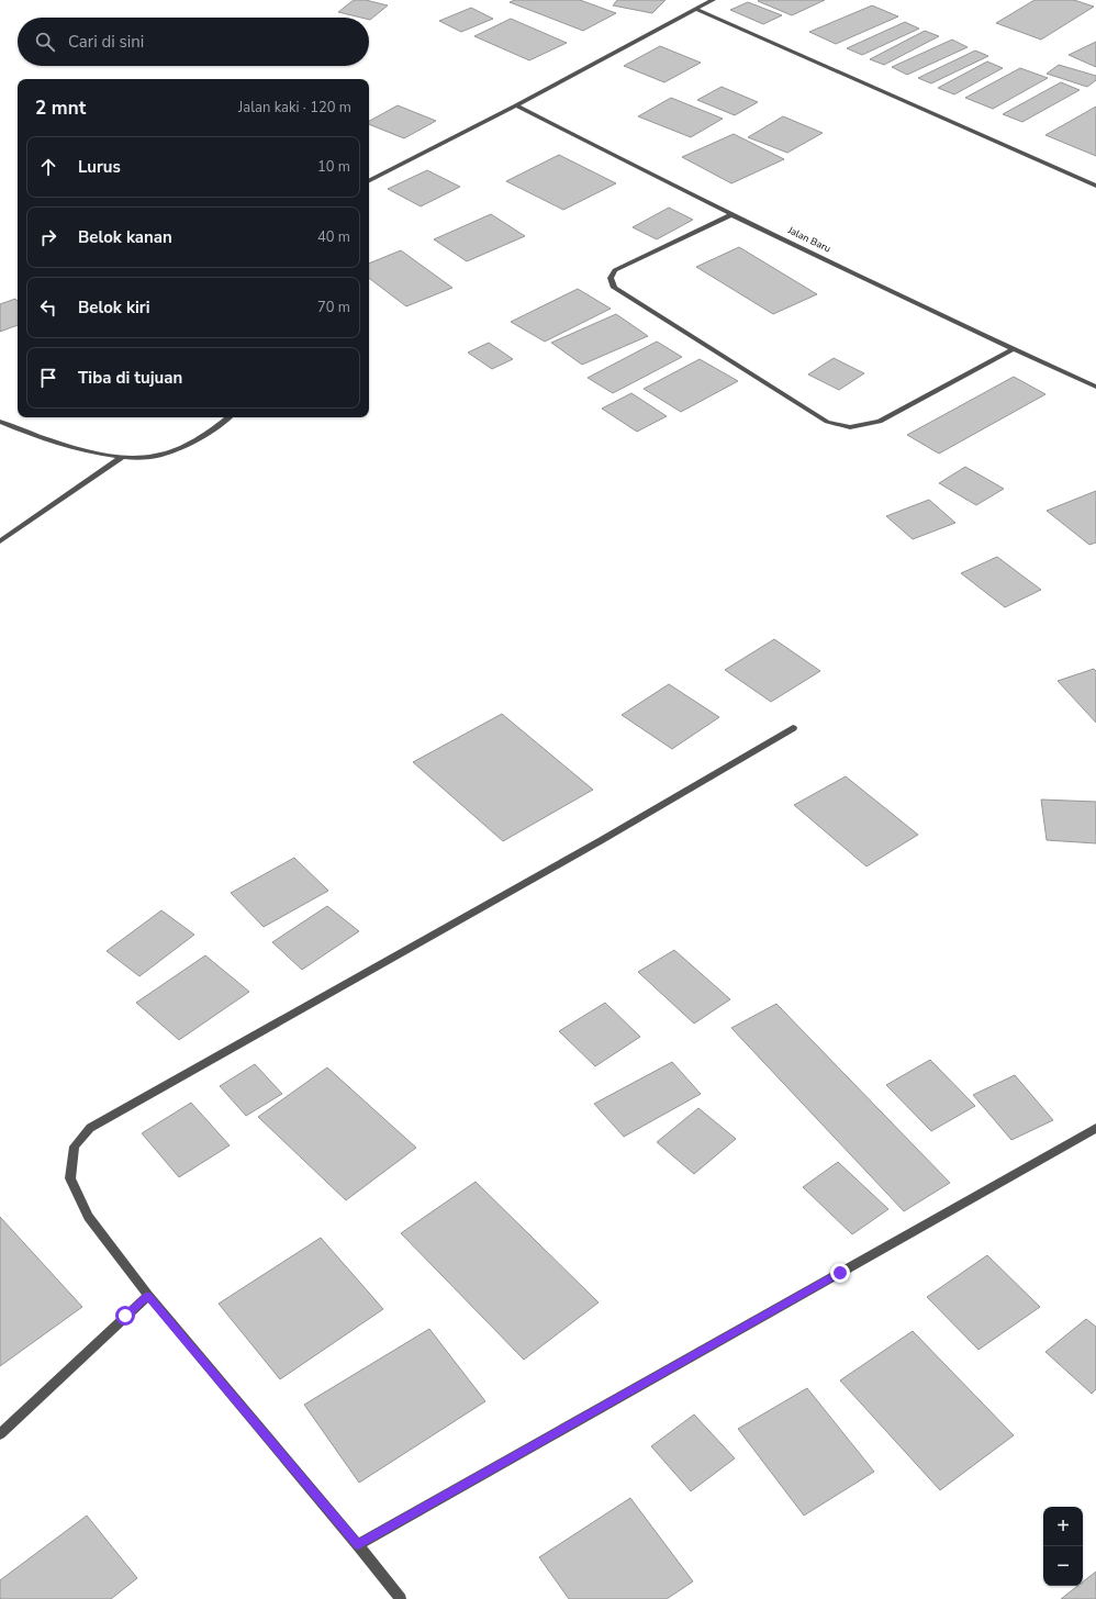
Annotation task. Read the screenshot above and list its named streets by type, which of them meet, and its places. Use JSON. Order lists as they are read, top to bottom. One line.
{"streets":{"street":["Jalan Baru"]},"page":{"search":"Cari di sini","heading":["2 mnt","Jalan kaki · 120 m"],"list":[["Lurus","10 m"],["Belok kanan","40 m"],["Belok kiri","70 m"],"Tiba di tujuan"],"map_buttons":["+","−"]}}
